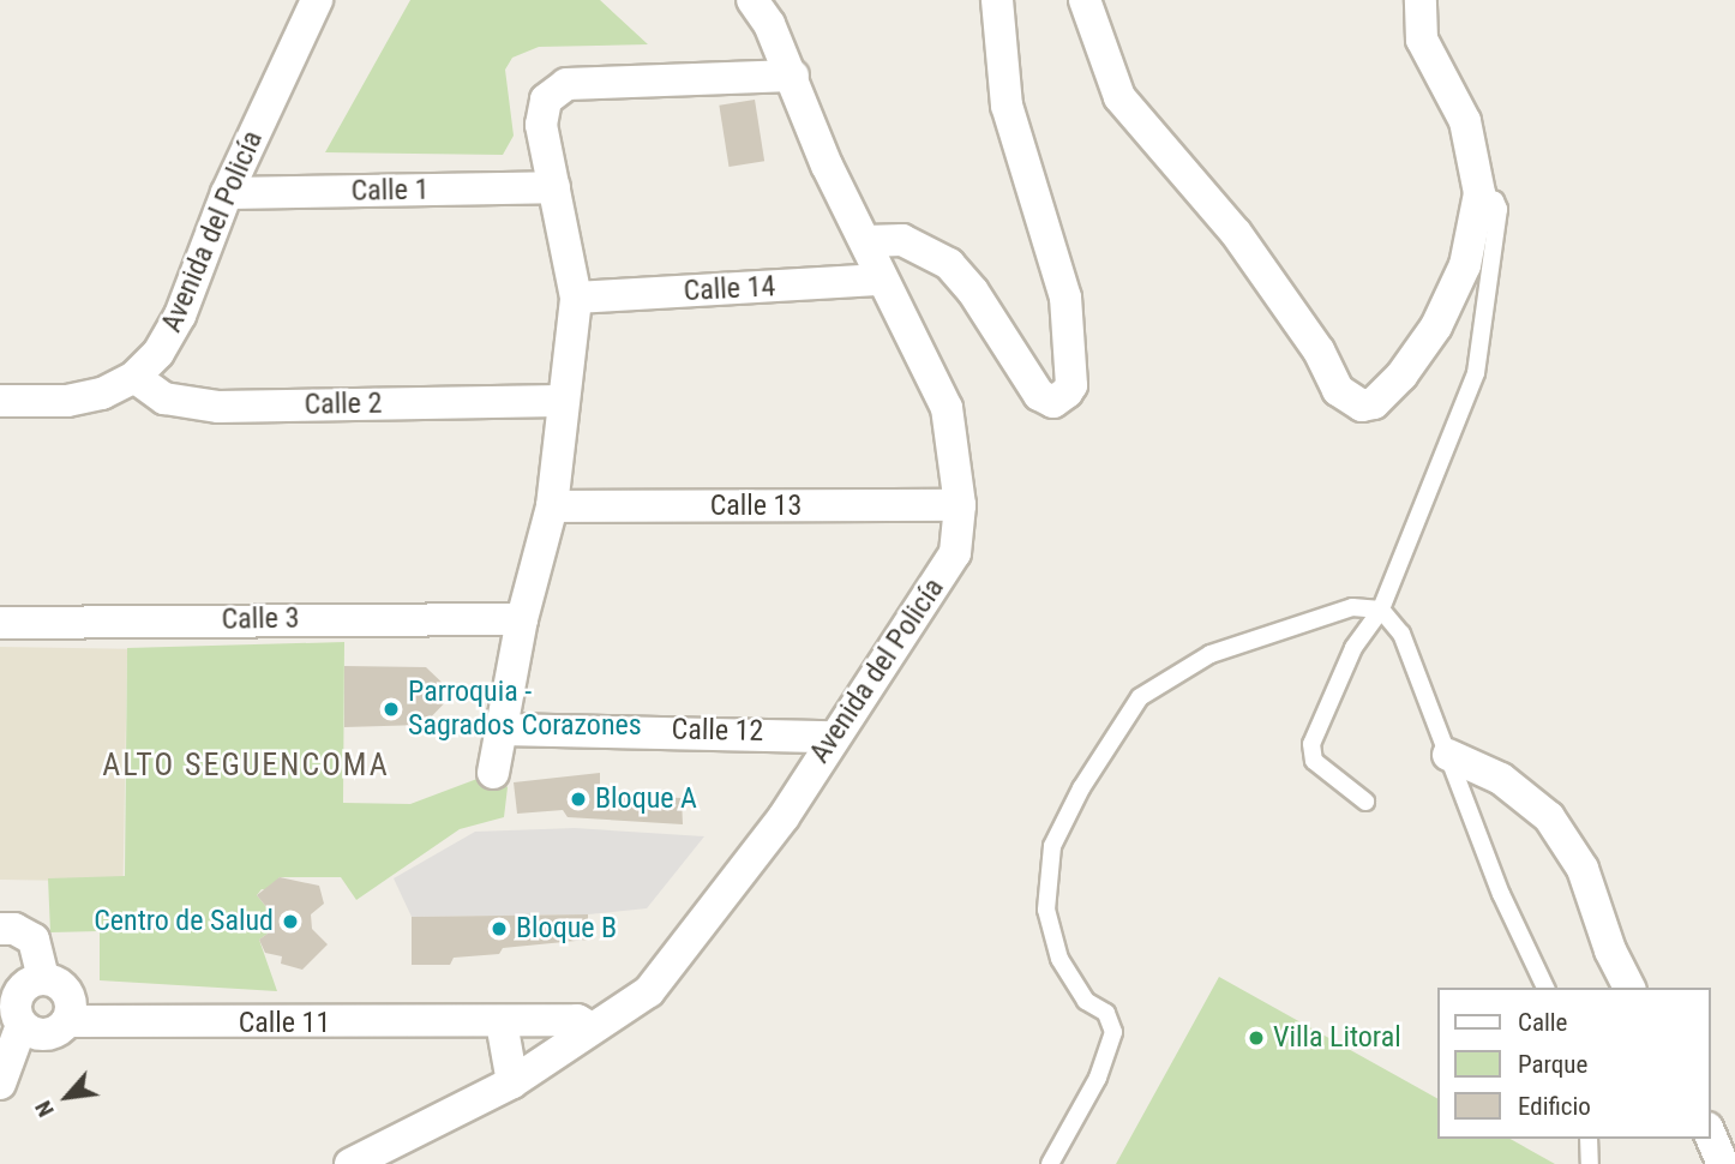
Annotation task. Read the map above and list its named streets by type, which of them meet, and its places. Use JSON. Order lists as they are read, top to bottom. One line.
{"streets":{"street":["Calle 1","Avenida del Policía","Calle 14","Calle 2","Calle 13","Calle 3","Calle 12","Calle 11"]},"crossings":[["Calle 1","Avenida del Policía"],["Avenida del Policía","Calle 14"],["Avenida del Policía","Calle 2"],["Avenida del Policía","Calle 13"],["Avenida del Policía","Calle 12"],["Avenida del Policía","Calle 11"]],"districts":["ALTO SEGUENCOMA"],"places":["Parroquia - Sagrados Corazones","Bloque A","Centro de Salud","Bloque B","Villa Litoral"],"legend":["Calle","Parque","Edificio"],"north":"bottom left"}
